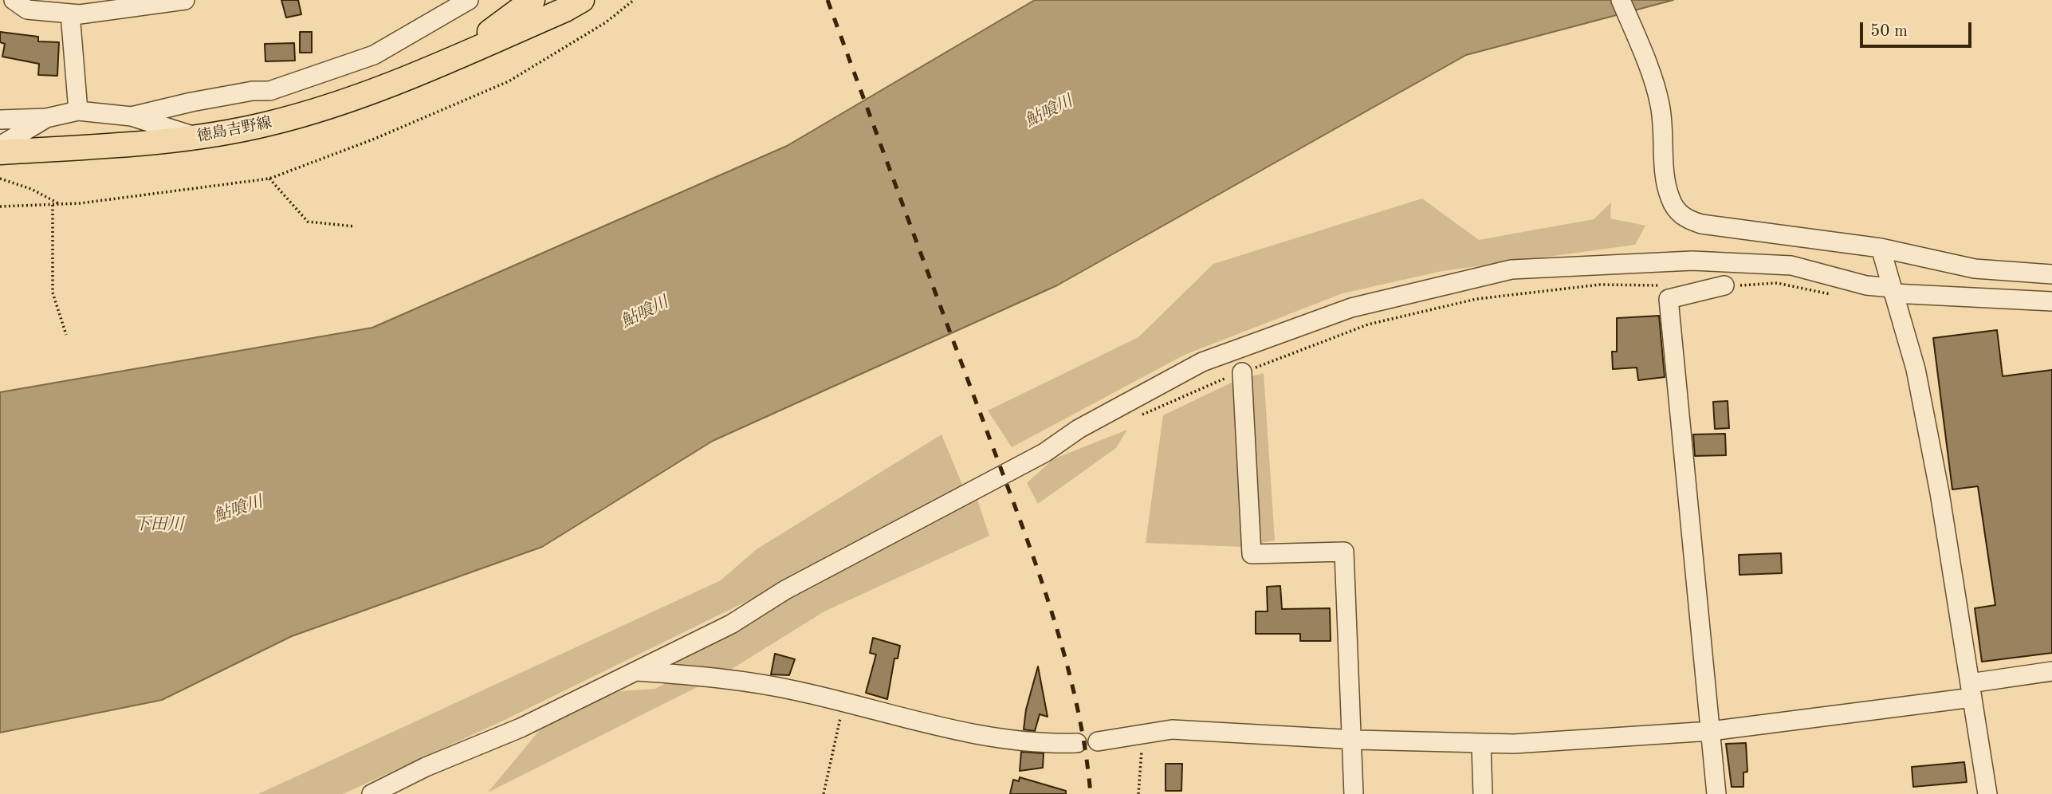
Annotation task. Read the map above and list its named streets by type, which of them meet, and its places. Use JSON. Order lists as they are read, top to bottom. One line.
{"streets":{"main road":["徳島吉野線"]},"water":["鮎喰川","下田川"],"scale_bar":"50 m"}
